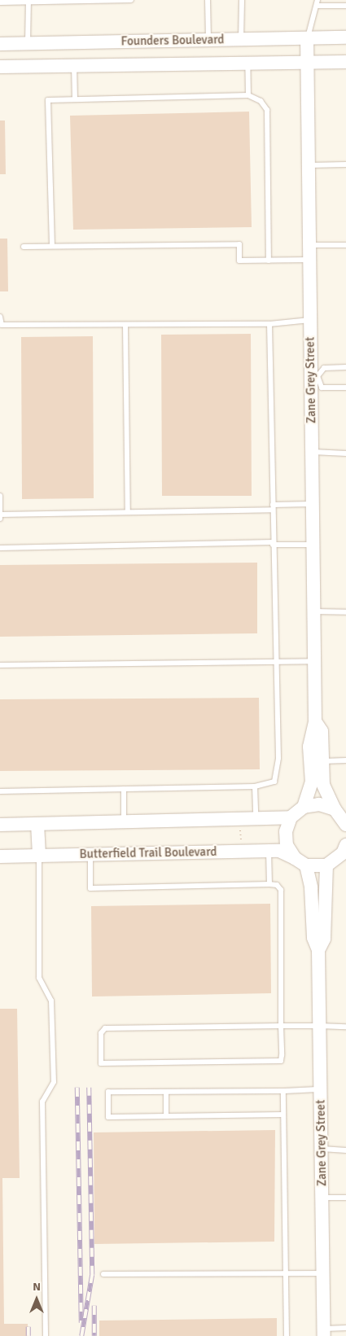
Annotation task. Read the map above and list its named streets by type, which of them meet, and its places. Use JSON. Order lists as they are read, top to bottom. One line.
{"streets":{"street":["Founders Boulevard","Zane Grey Street","Butterfield Trail Boulevard"]},"crossings":[["Founders Boulevard","Zane Grey Street"],["Zane Grey Street","Butterfield Trail Boulevard"]],"north":"top"}
